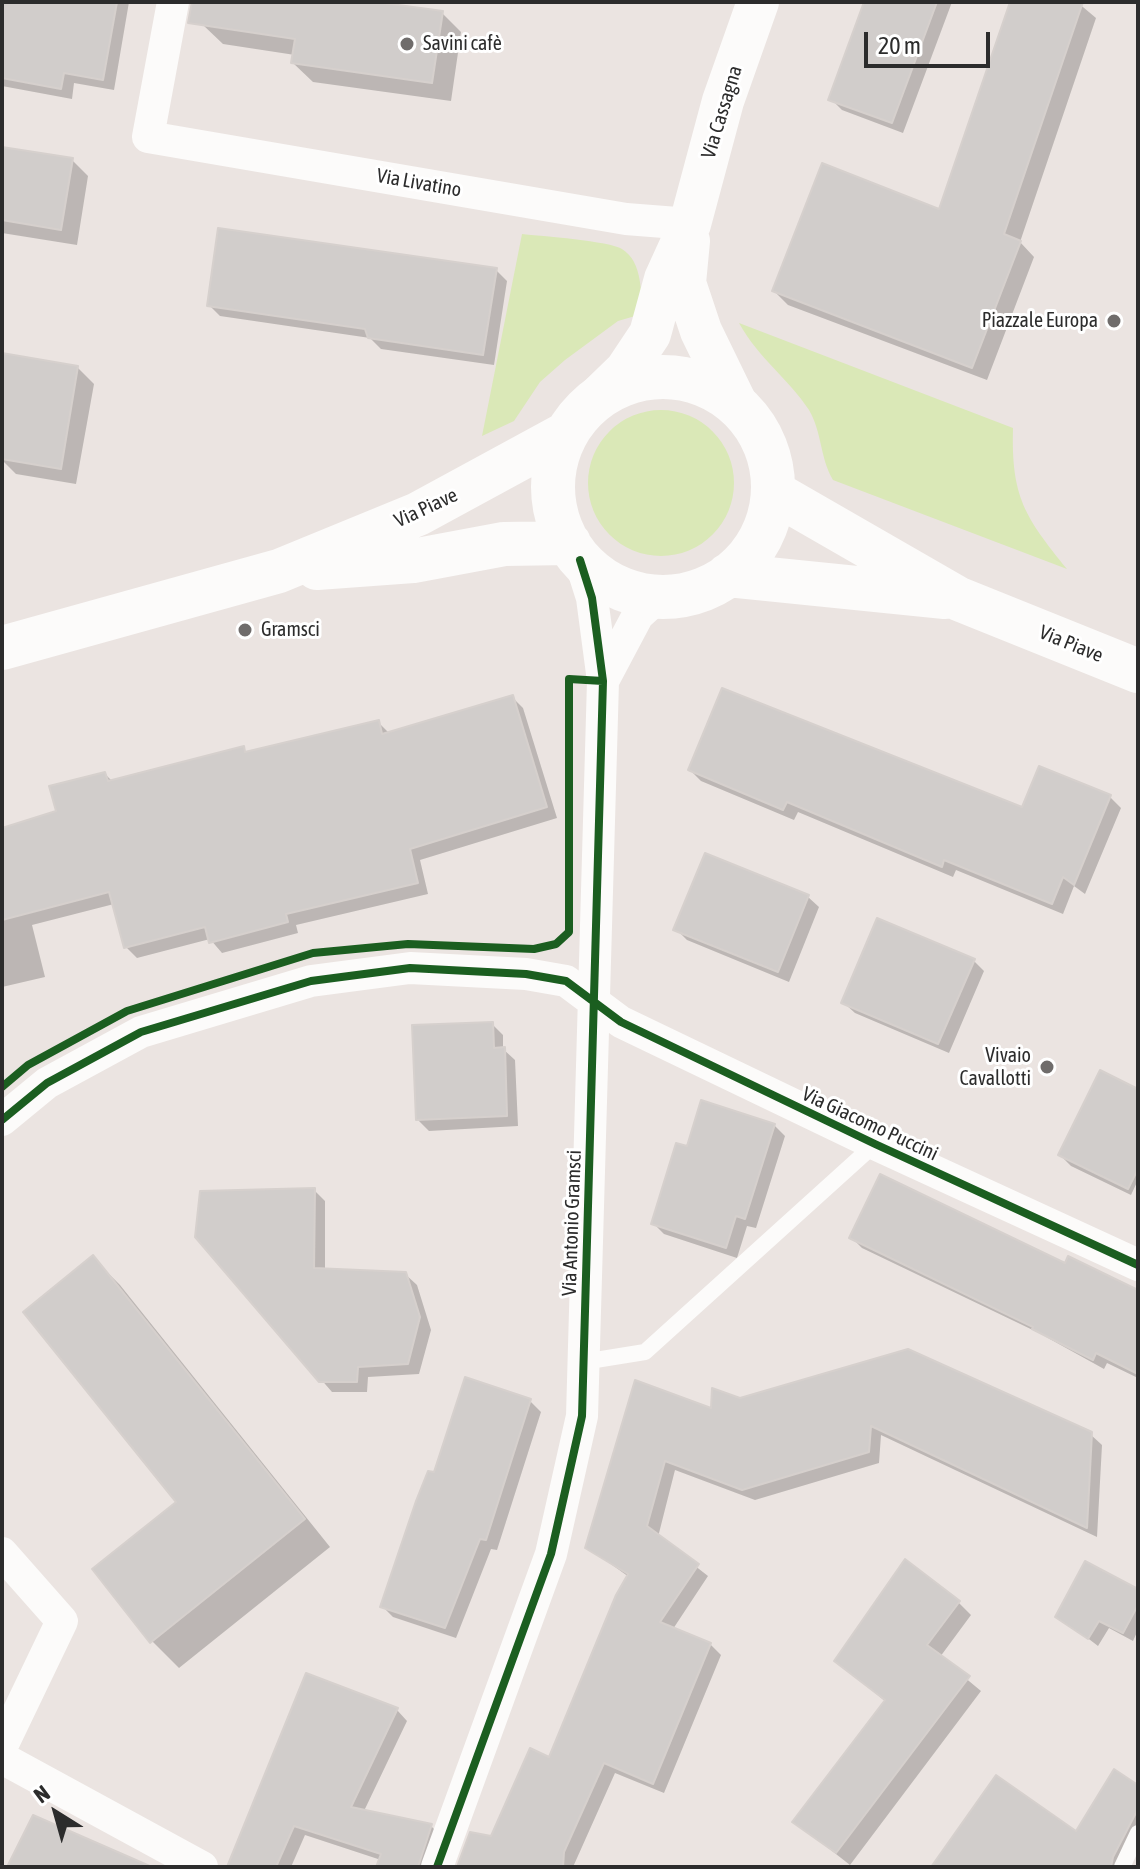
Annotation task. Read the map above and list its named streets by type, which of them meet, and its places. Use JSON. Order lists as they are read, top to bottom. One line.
{"streets":{"main road":["Via Piave"],"street":["Via Cassagna","Via Livatino","Via Giacomo Puccini","Via Antonio Gramsci"]},"crossings":[["Via Cassagna","Via Livatino"],["Via Cassagna","Via Piave"],["Via Cassagna","Via Antonio Gramsci"],["Via Piave","Via Antonio Gramsci"],["Via Giacomo Puccini","Via Antonio Gramsci"]],"places":["Savini cafè","Piazzale Europa","Gramsci","Vivaio Cavallotti"],"scale_bar":"20 m","north":"top left"}
